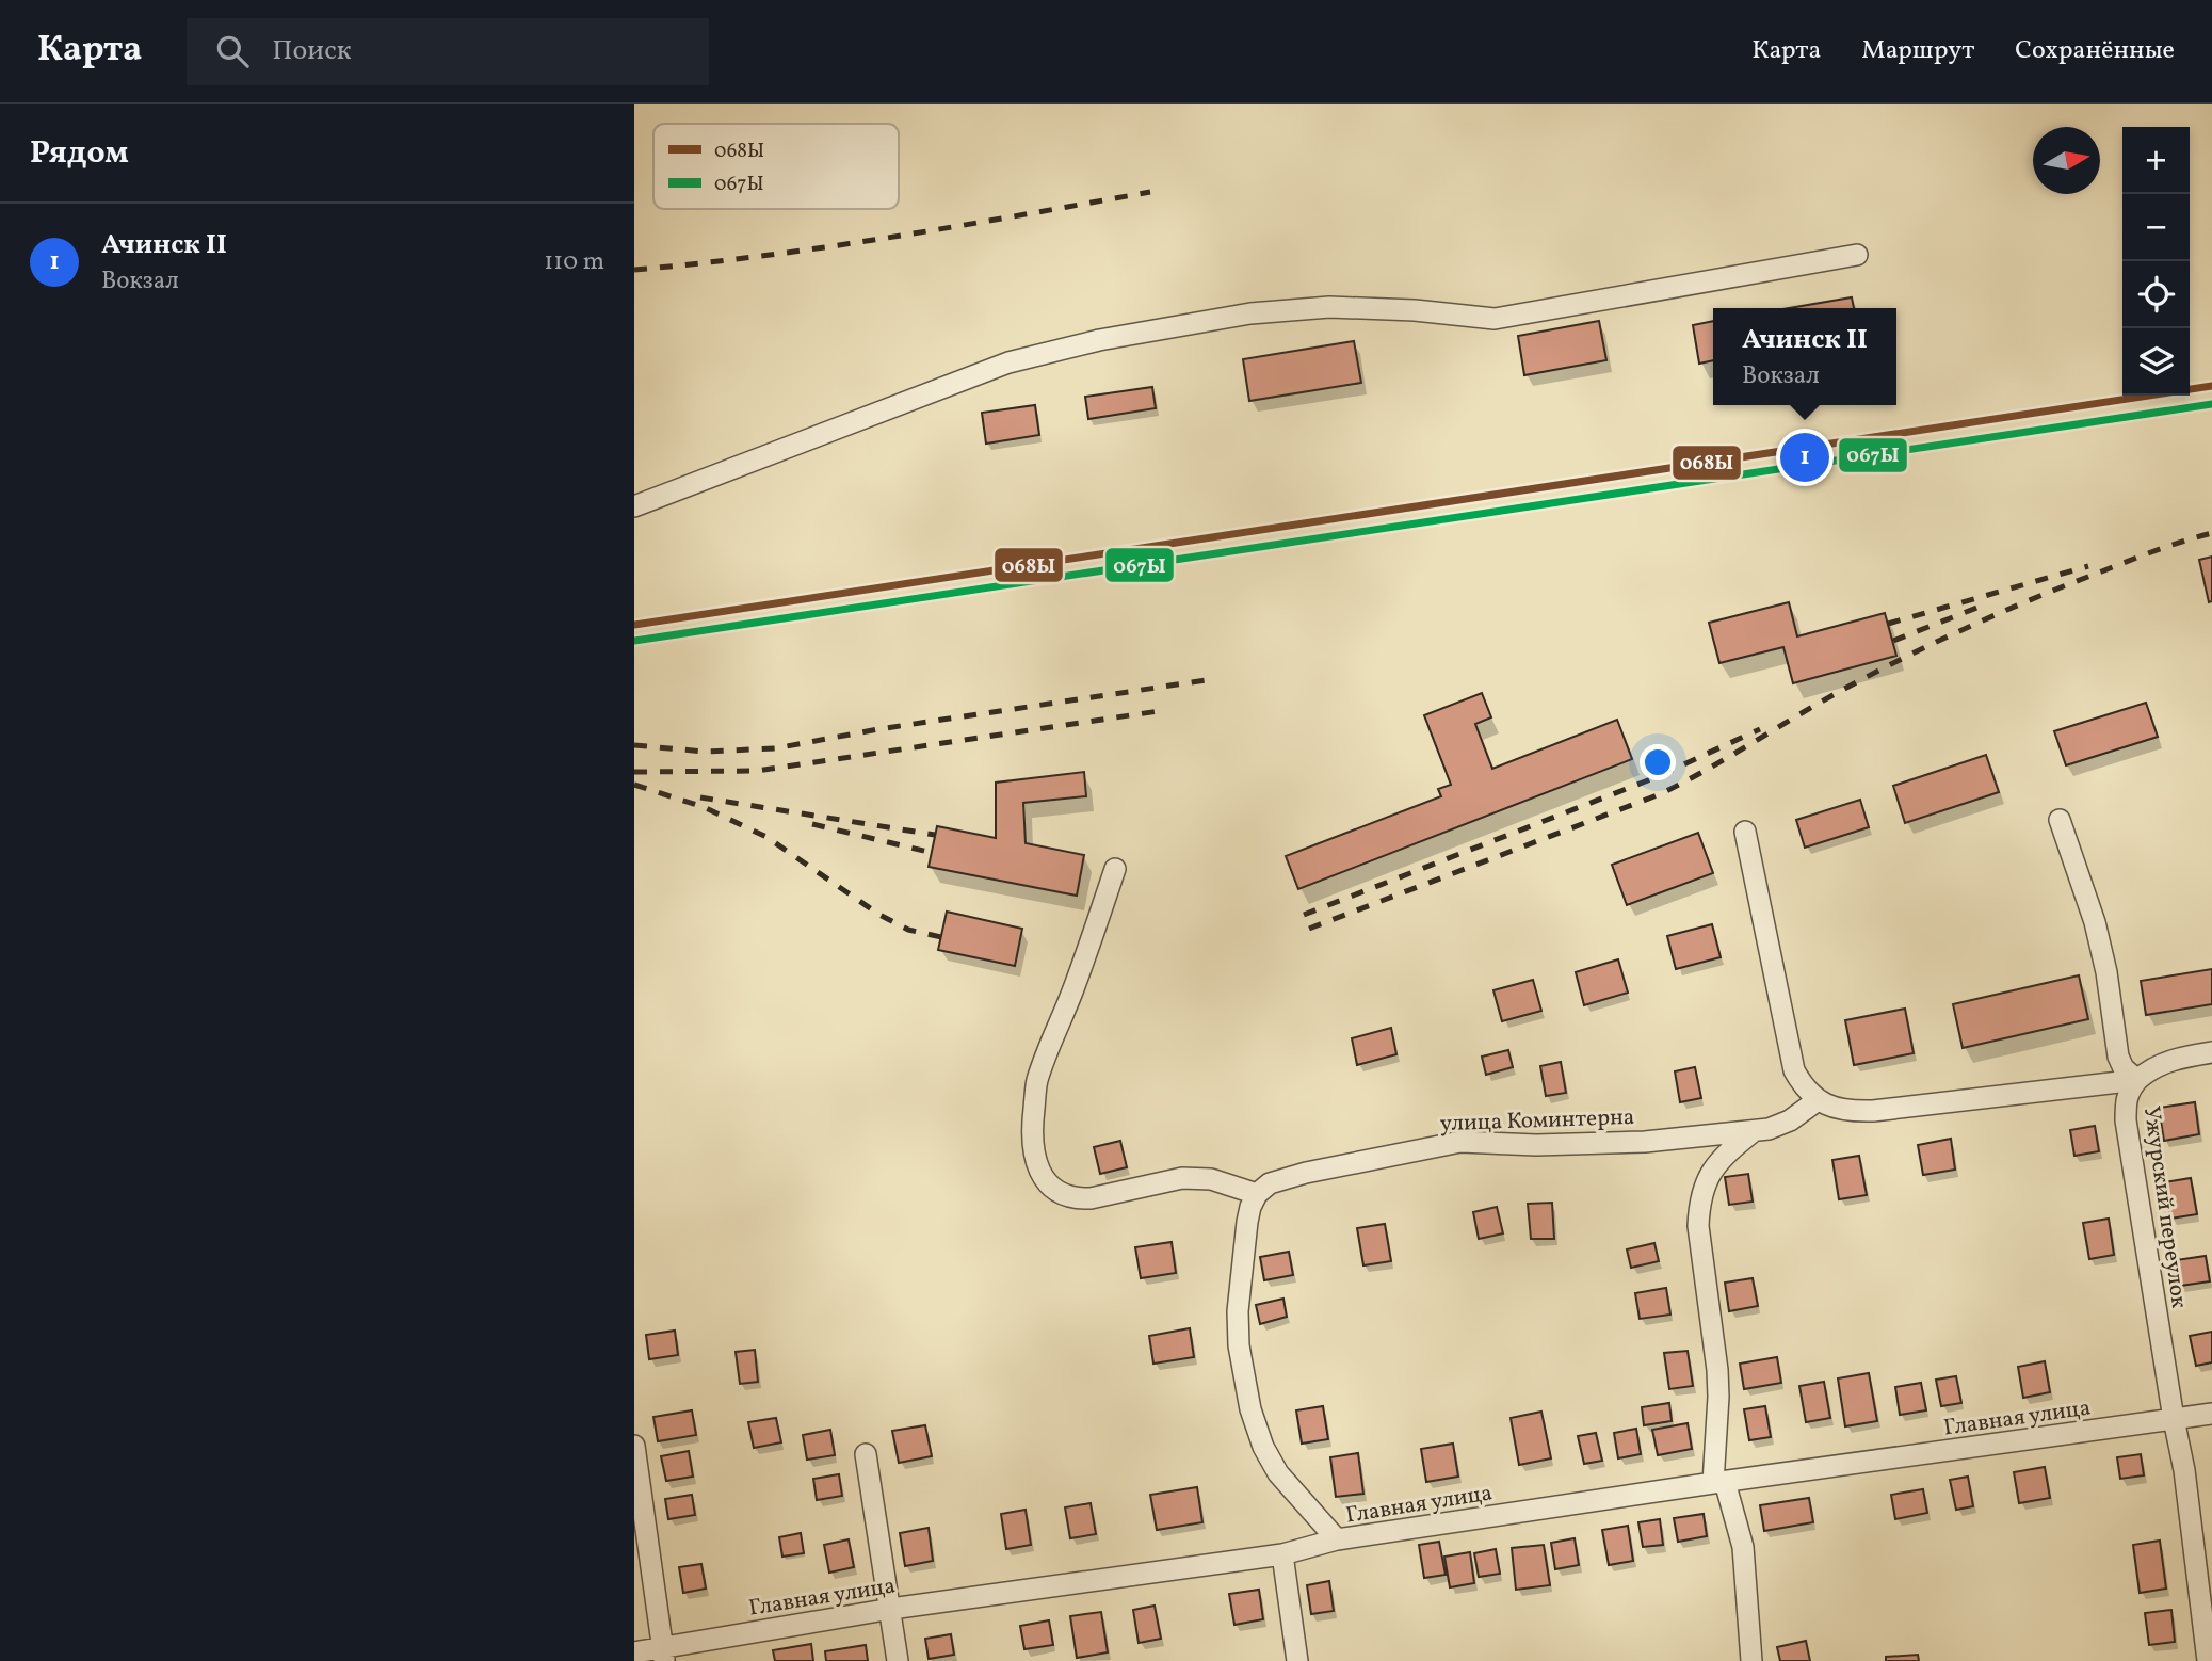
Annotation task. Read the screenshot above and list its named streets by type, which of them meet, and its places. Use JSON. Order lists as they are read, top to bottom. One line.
{"streets":{"street":["улица Коминтерна","Ужурский переулок","Главная улица"]},"crossings":[["Ужурский переулок","Главная улица"]],"lines":["transit line 068Ы","transit line 067Ы"],"legend":["068Ы","067Ы"],"north":"right","page":{"header":"Карта","search":"Поиск","nav":["Карта","Маршрут","Сохранённые"],"heading":"Рядом","map_buttons":["+","−"],"list":[{"mark":"1","name":"Ачинск II","note":"Вокзал","value":"110 m"}],"popup":["Ачинск II","Вокзал"],"pins":"1"}}
